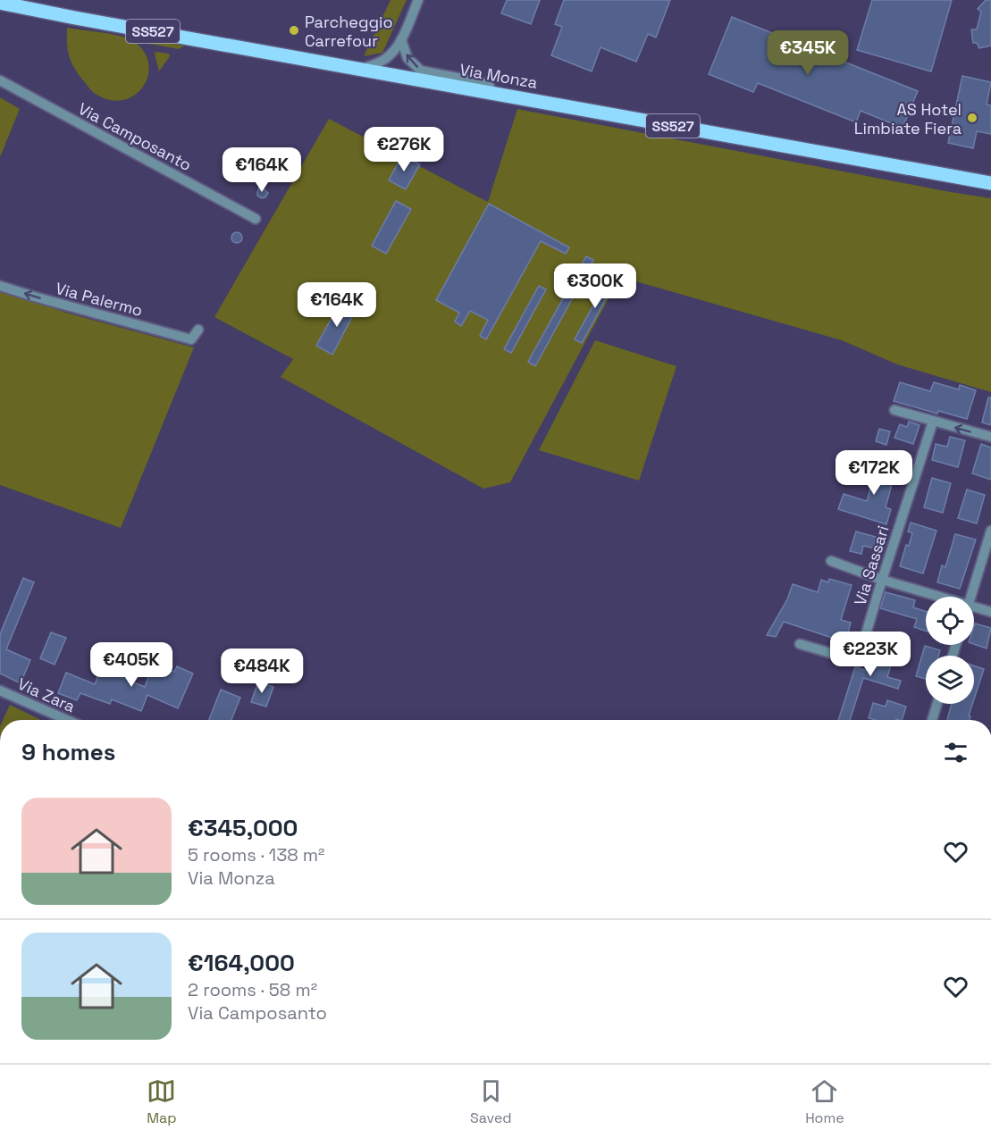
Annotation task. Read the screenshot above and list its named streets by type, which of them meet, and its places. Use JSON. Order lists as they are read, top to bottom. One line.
{"streets":{"main road":["SS527","Via Monza"],"street":["Via Camposanto","Via Palermo","Via Sassari","Via Zara"]},"one_way":["Via Palermo"],"places":["Parcheggio Carrefour","AS Hotel Limbiate Fiera"],"page":{"price":["€345K","€276K","€164K","€300K","€164K","€172K","€223K","€405K","€484K"],"heading":"9 homes","list":[{"name":"€345,000","note":"5 rooms · 138 m² · Via Monza"},{"name":"€164,000","note":"2 rooms · 58 m² · Via Camposanto"}],"tabs":["Map","Saved","Home"]}}
